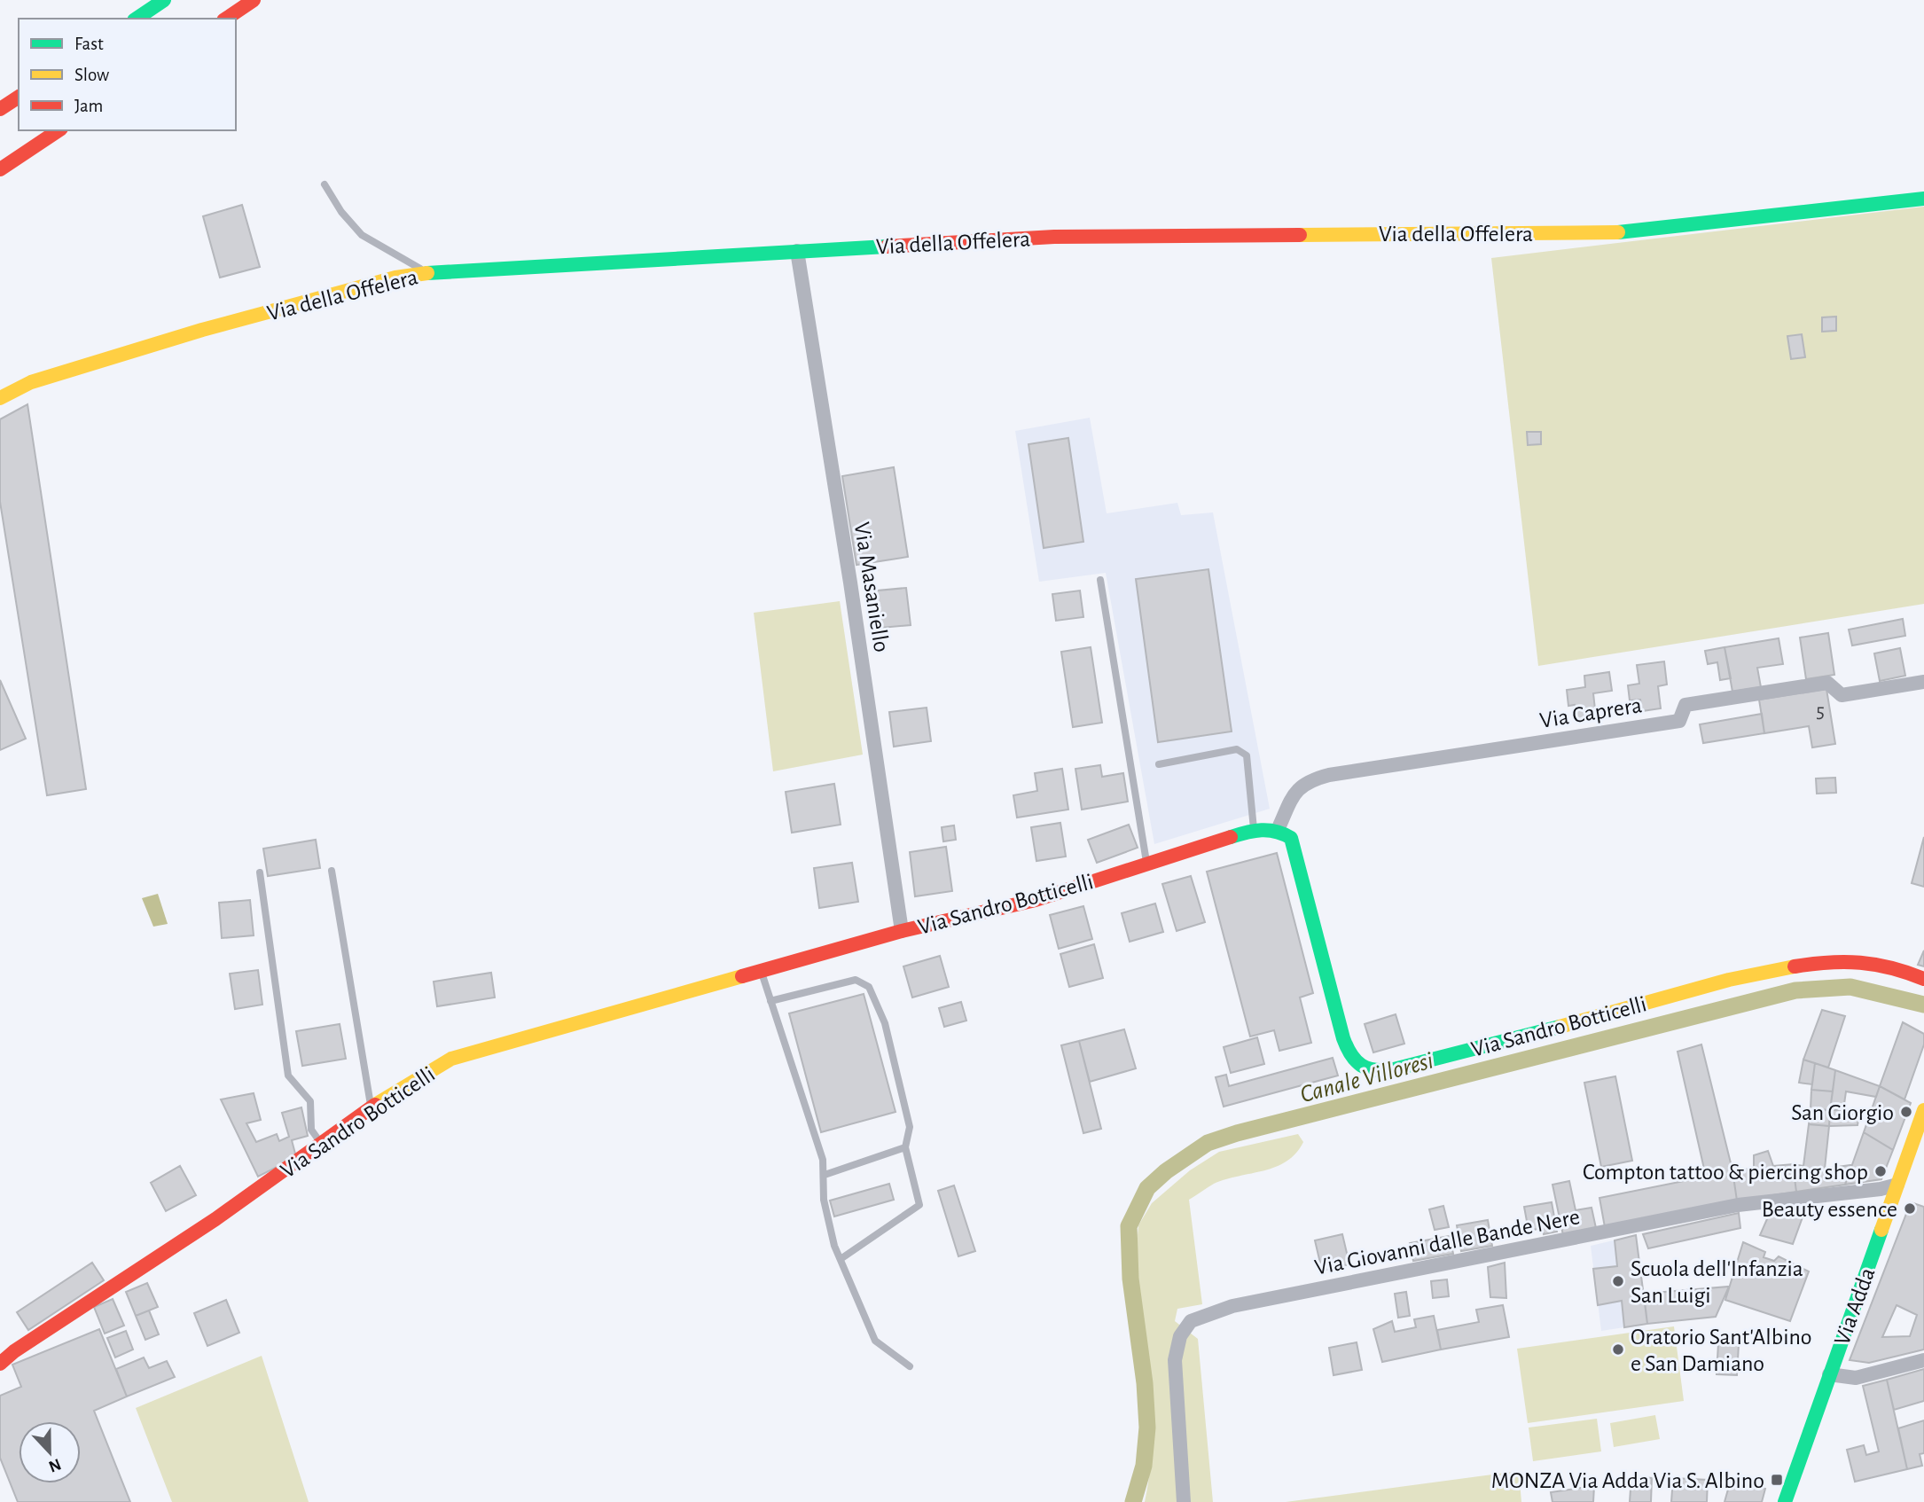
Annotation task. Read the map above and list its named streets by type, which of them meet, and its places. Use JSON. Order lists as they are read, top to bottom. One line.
{"streets":{"main road":["Via della Offelera","Via Sandro Botticelli","Via Adda"],"street":["Via Masaniello","Via Caprera","Via Giovanni dalle Bande Nere"]},"crossings":[["Via della Offelera","Via Masaniello"],["Via Masaniello","Via Sandro Botticelli"],["Via Caprera","Via Sandro Botticelli"],["Via Giovanni dalle Bande Nere","Via Adda"]],"water":["Canale Villoresi"],"places":{"other":["San Giorgio","Compton tattoo & piercing shop","Beauty essence","Scuola dell'Infanzia San Luigi","Oratorio Sant'Albino e San Damiano"],"transit":["MONZA Via Adda Via S. Albino"]},"house_numbers":["5"],"legend":["Fast","Slow","Jam"],"north":"bottom"}
